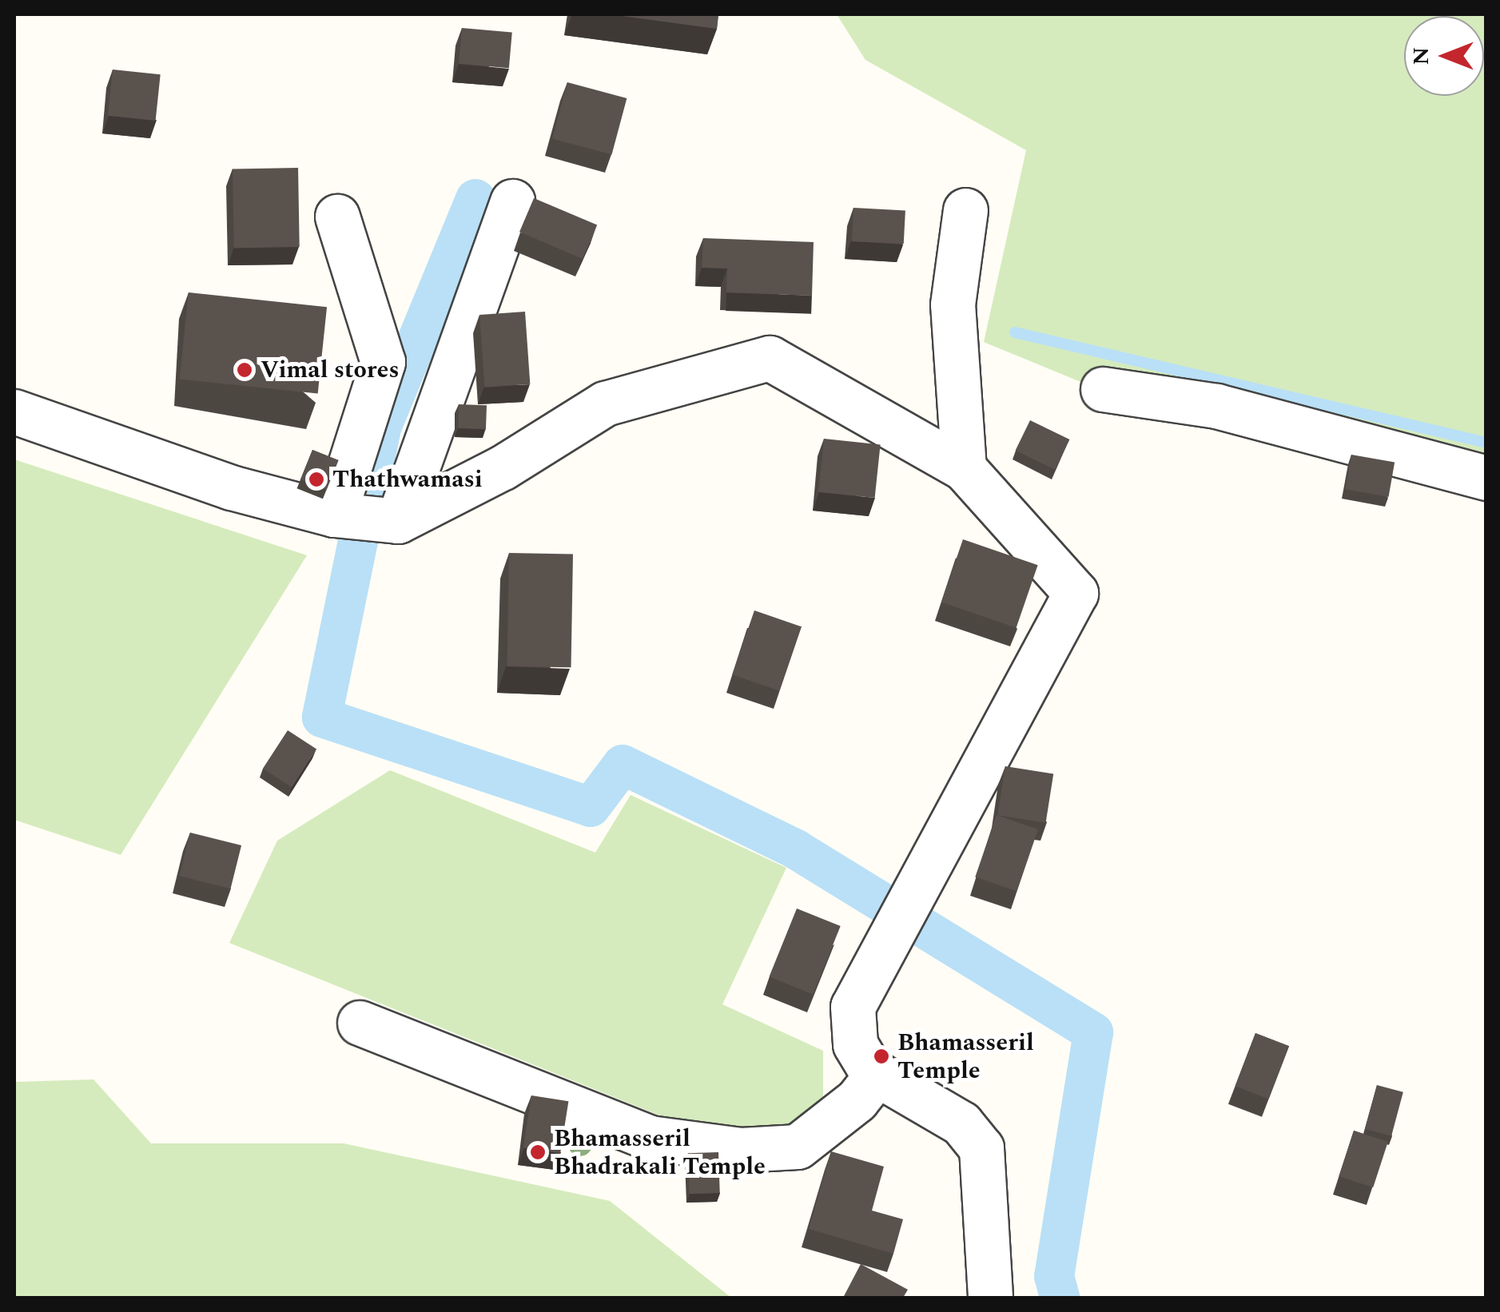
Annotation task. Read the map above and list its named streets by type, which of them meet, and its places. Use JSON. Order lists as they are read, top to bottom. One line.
{"places":["Vimal stores","Thathwamasi","Bhamasseril Temple","Bhamasseril Bhadrakali Temple"],"north":"left"}
